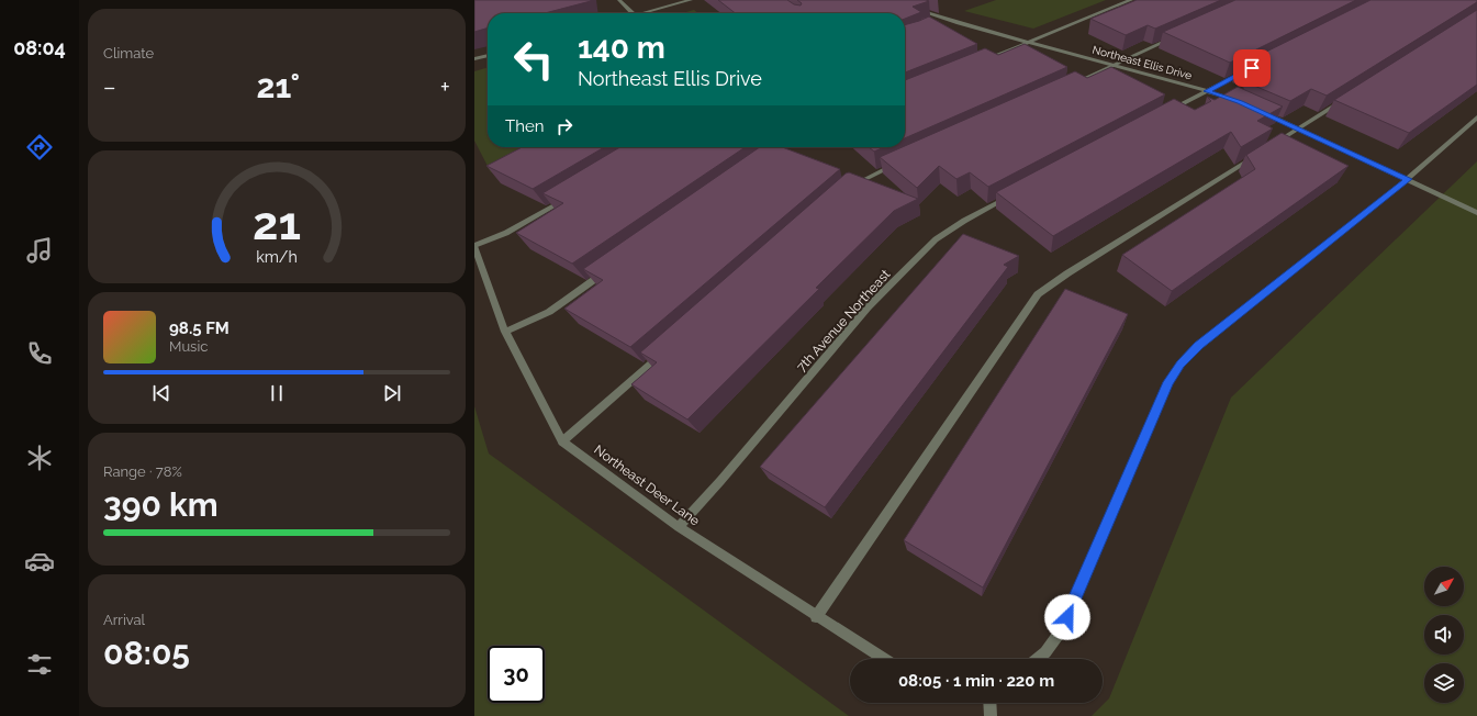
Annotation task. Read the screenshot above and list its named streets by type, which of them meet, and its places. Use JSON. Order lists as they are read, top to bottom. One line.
{"streets":{"street":["Northeast Ellis Drive","7th Avenue Northeast","Northeast Deer Lane"]},"crossings":[["7th Avenue Northeast","Northeast Deer Lane"]],"north":"top right","page":{"tabs":"08:04","tile":["Climate",["Range · 78%","390 km"],["Arrival","08:05"]],"turn":["140 m","Northeast Ellis Drive"],"heat":["−","21°","+"],"then":"Then","song":["98.5 FM","Music"],"limit":"30","trip":"08:05 · 1 min · 220 m","gauge":["21","km/h"]}}
